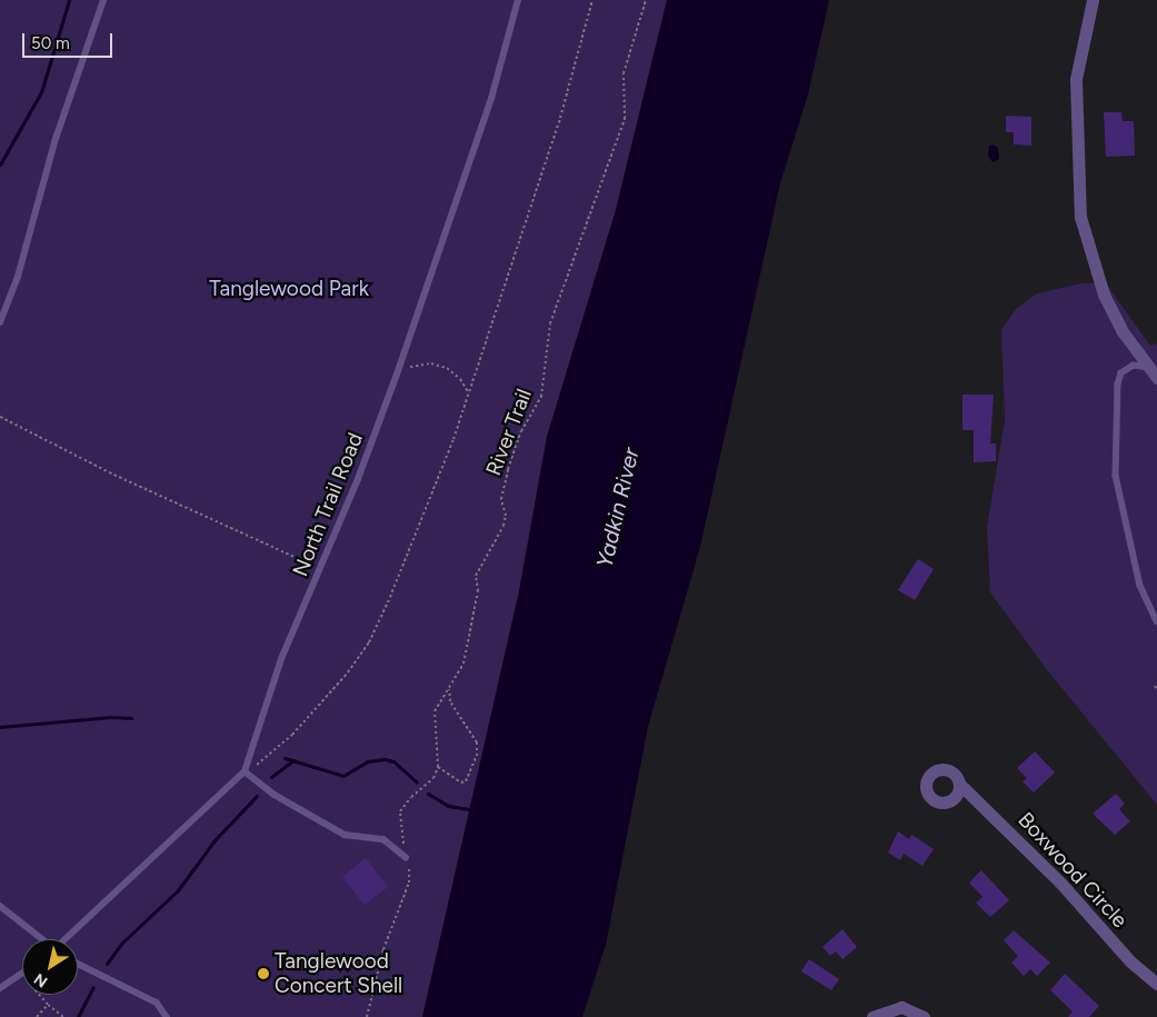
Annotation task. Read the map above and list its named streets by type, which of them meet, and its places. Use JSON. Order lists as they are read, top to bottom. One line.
{"streets":{"street":["Boxwood Circle"],"lane":["North Trail Road"],"path":["River Trail"]},"water":["Yadkin River"],"parks":["Tanglewood Park"],"places":["Tanglewood Concert Shell"],"scale_bar":"50 m","north":"bottom left"}
